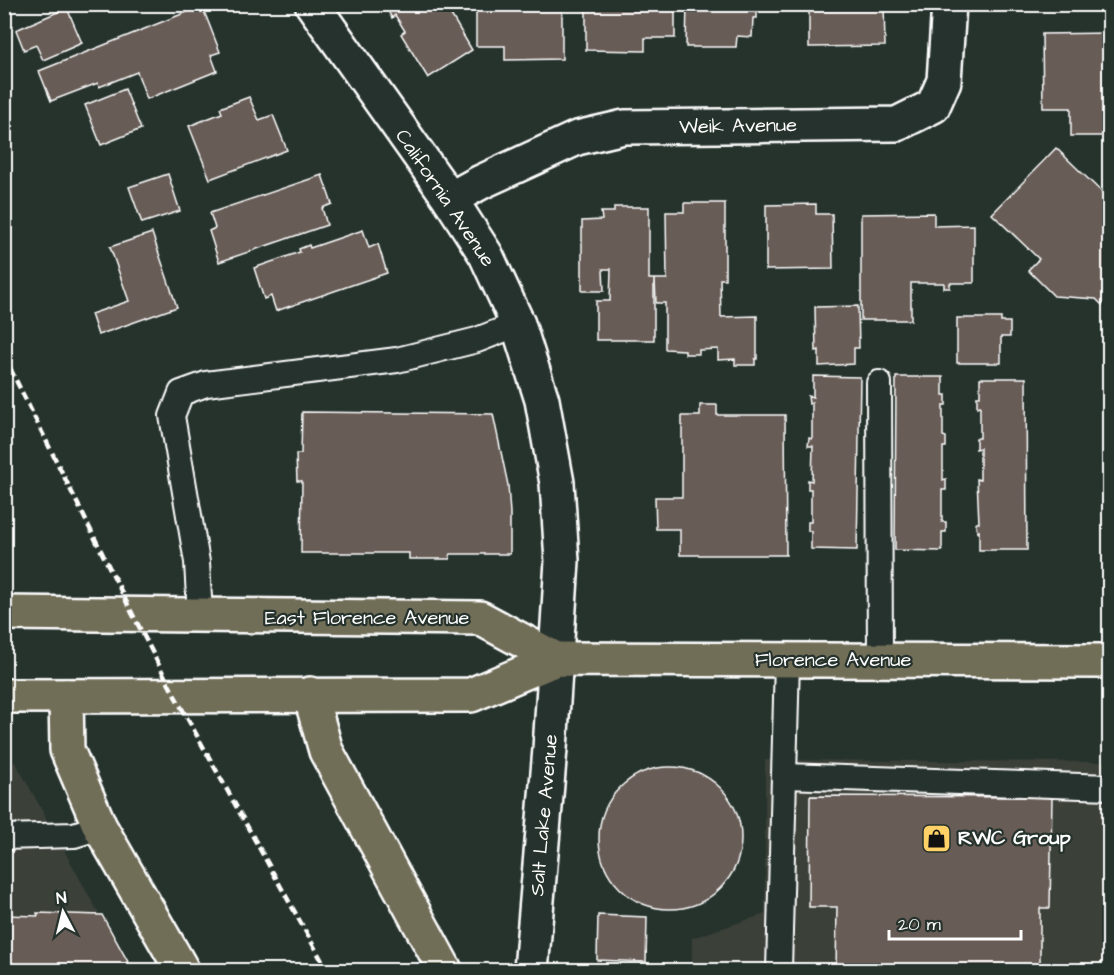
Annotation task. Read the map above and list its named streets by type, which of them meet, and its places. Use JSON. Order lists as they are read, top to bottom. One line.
{"streets":{"main road":["East Florence Avenue","Florence Avenue"],"street":["Weik Avenue","California Avenue","Salt Lake Avenue"]},"crossings":[["Weik Avenue","California Avenue"],["California Avenue","East Florence Avenue"],["California Avenue","Florence Avenue"],["California Avenue","Salt Lake Avenue"],["East Florence Avenue","Florence Avenue"],["East Florence Avenue","Salt Lake Avenue"],["Florence Avenue","Salt Lake Avenue"]],"places":{"shop":["RWC Group"]},"scale_bar":"20 m","north":"top"}
